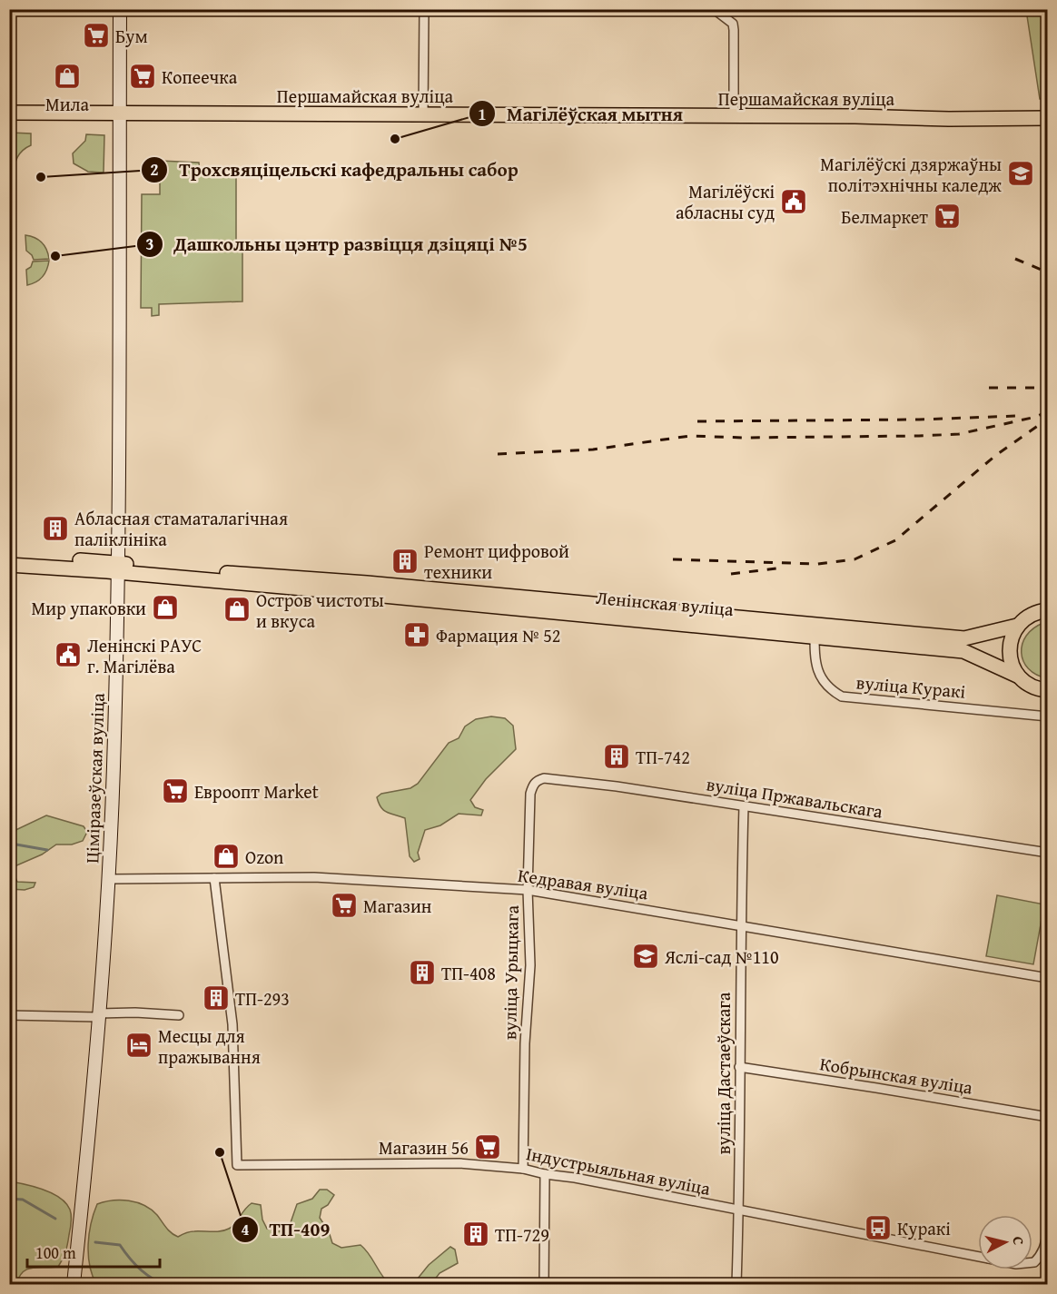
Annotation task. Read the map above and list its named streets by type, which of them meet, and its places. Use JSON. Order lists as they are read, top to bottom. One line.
{"streets":{"main road":["Першамайская вуліца","Ленінская вуліца","Ціміразеўская вуліца"],"street":["вуліца Куракі","вуліца Пржавальскага","Кедравая вуліца","вуліца Урыцкага","вуліца Дастаеўскага","Кобрынская вуліца","Індустрыяльная вуліца"]},"crossings":[["Першамайская вуліца","Ціміразеўская вуліца"],["Ленінская вуліца","вуліца Куракі"],["Ленінская вуліца","Ціміразеўская вуліца"],["Ціміразеўская вуліца","Кедравая вуліца"],["вуліца Пржавальскага","вуліца Урыцкага"],["вуліца Пржавальскага","вуліца Дастаеўскага"],["Кедравая вуліца","вуліца Урыцкага"],["Кедравая вуліца","вуліца Дастаеўскага"],["Кедравая вуліца","Індустрыяльная вуліца"],["вуліца Урыцкага","Індустрыяльная вуліца"],["вуліца Дастаеўскага","Кобрынская вуліца"],["вуліца Дастаеўскага","Індустрыяльная вуліца"]],"places":{"supermarket":["Бум","Копеечка","Белмаркет","Евроопт Market","Магазин","Магазин 56"],"shop":["Мила","Мир упаковки","Остров чистоты и вкуса","Ozon"],"other":["Магілёўская мытня","Трохсвяціцельскі кафедральны сабор","Дашкольны цэнтр развіцця дзіцяці №5","ТП-409"],"school or university":["Магілёўскі дзяржаўны політэхнічны каледж","Яслі-сад №110"],"public building":["Магілёўскі абласны суд","Ленінскі РАУС г. Магілёва"],"building":["Абласная стаматалагічная паліклініка","Ремонт цифровой техники","ТП-742","ТП-408","ТП-293","ТП-729"],"pharmacy":["Фармация № 52"],"hotel":["Месцы для пражывання"],"bus stop":["Куракі"]},"scale_bar":"100 m","north":"right"}
